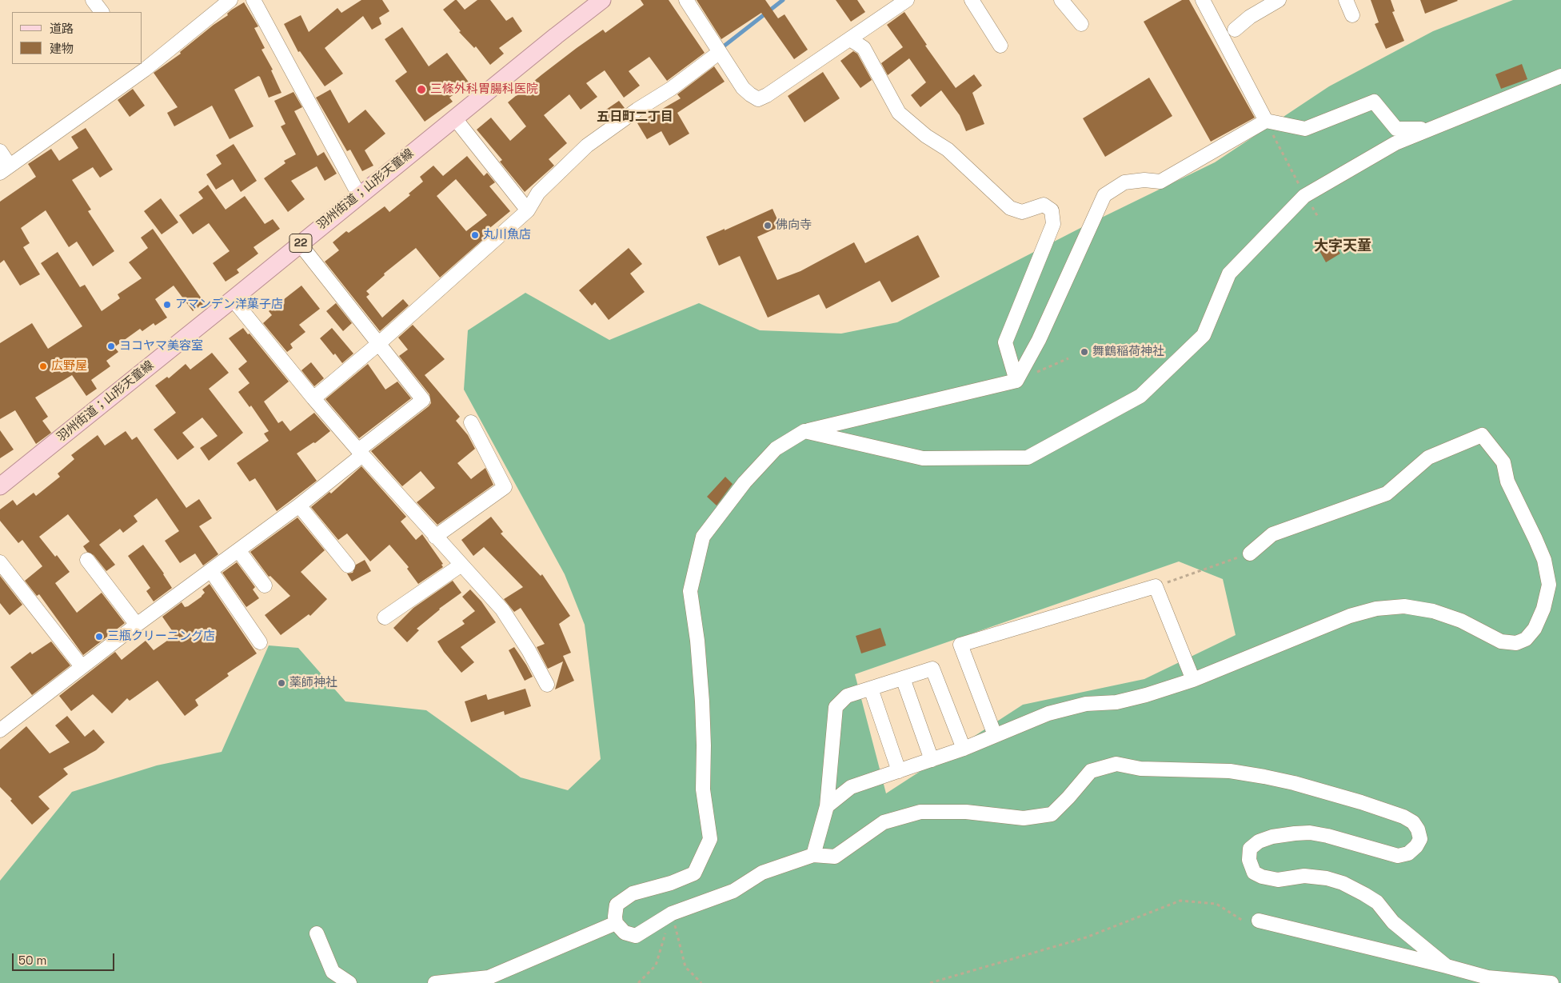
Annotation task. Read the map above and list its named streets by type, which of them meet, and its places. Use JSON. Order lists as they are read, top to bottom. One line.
{"streets":{"main road":["羽州街道；山形天童線","22"]},"districts":["五日町二丁目","大字天童"],"places":["三條外科胃腸科医院","佛向寺","丸川魚店","アマンデン洋菓子店","ヨコヤマ美容室","舞鶴稲荷神社","広野屋","三瓶クリーニング店","薬師神社"],"legend":["道路","建物"],"scale_bar":"50 m"}
